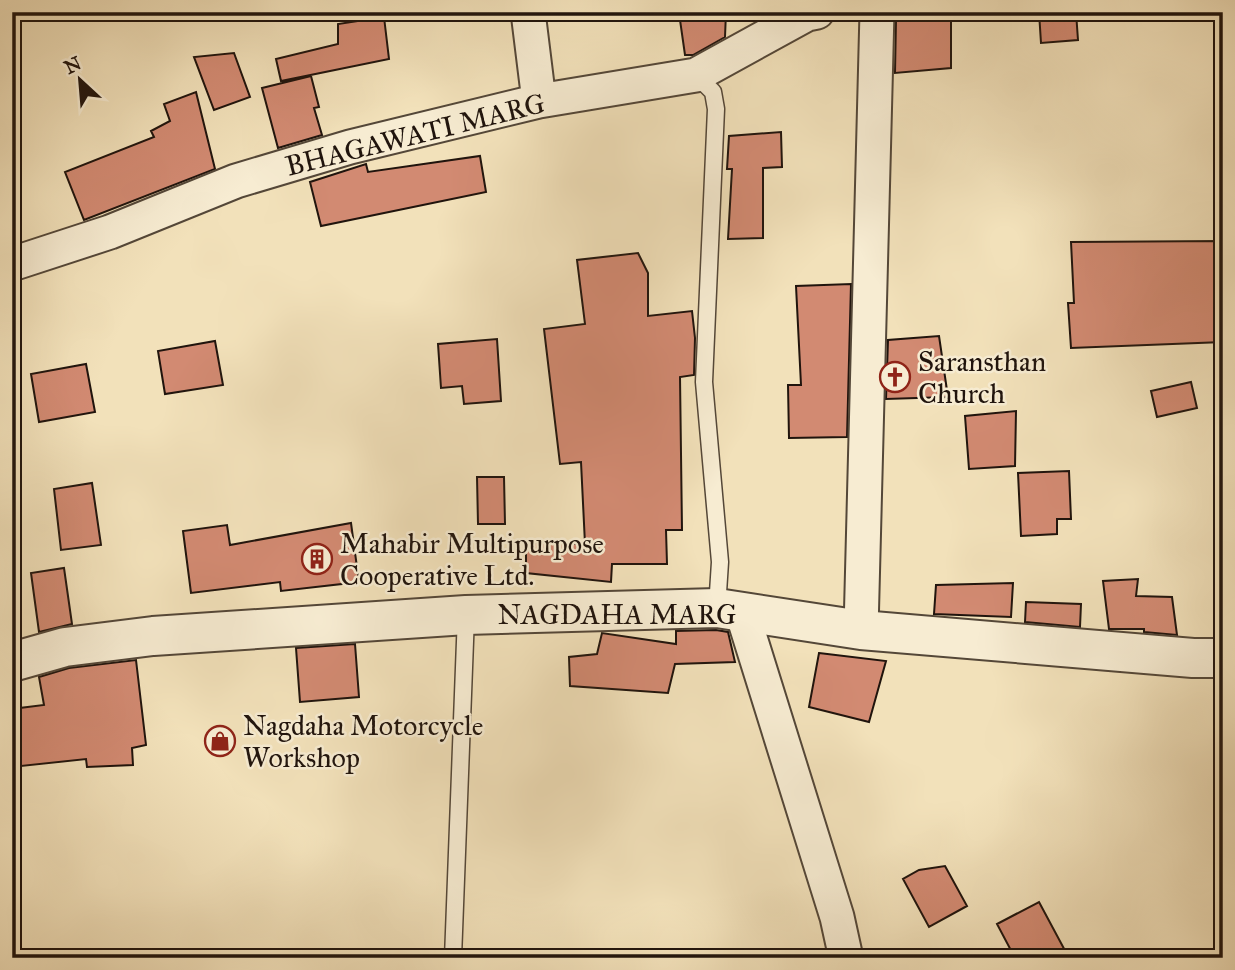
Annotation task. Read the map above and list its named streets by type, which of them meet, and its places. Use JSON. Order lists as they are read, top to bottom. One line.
{"streets":{"street":["BHAGAWATI MARG","NAGDAHA MARG"]},"places":{"church":["Saransthan Church"],"building":["Mahabir Multipurpose Cooperative Ltd."],"shop":["Nagdaha Motorcycle Workshop"]},"north":"top left"}
